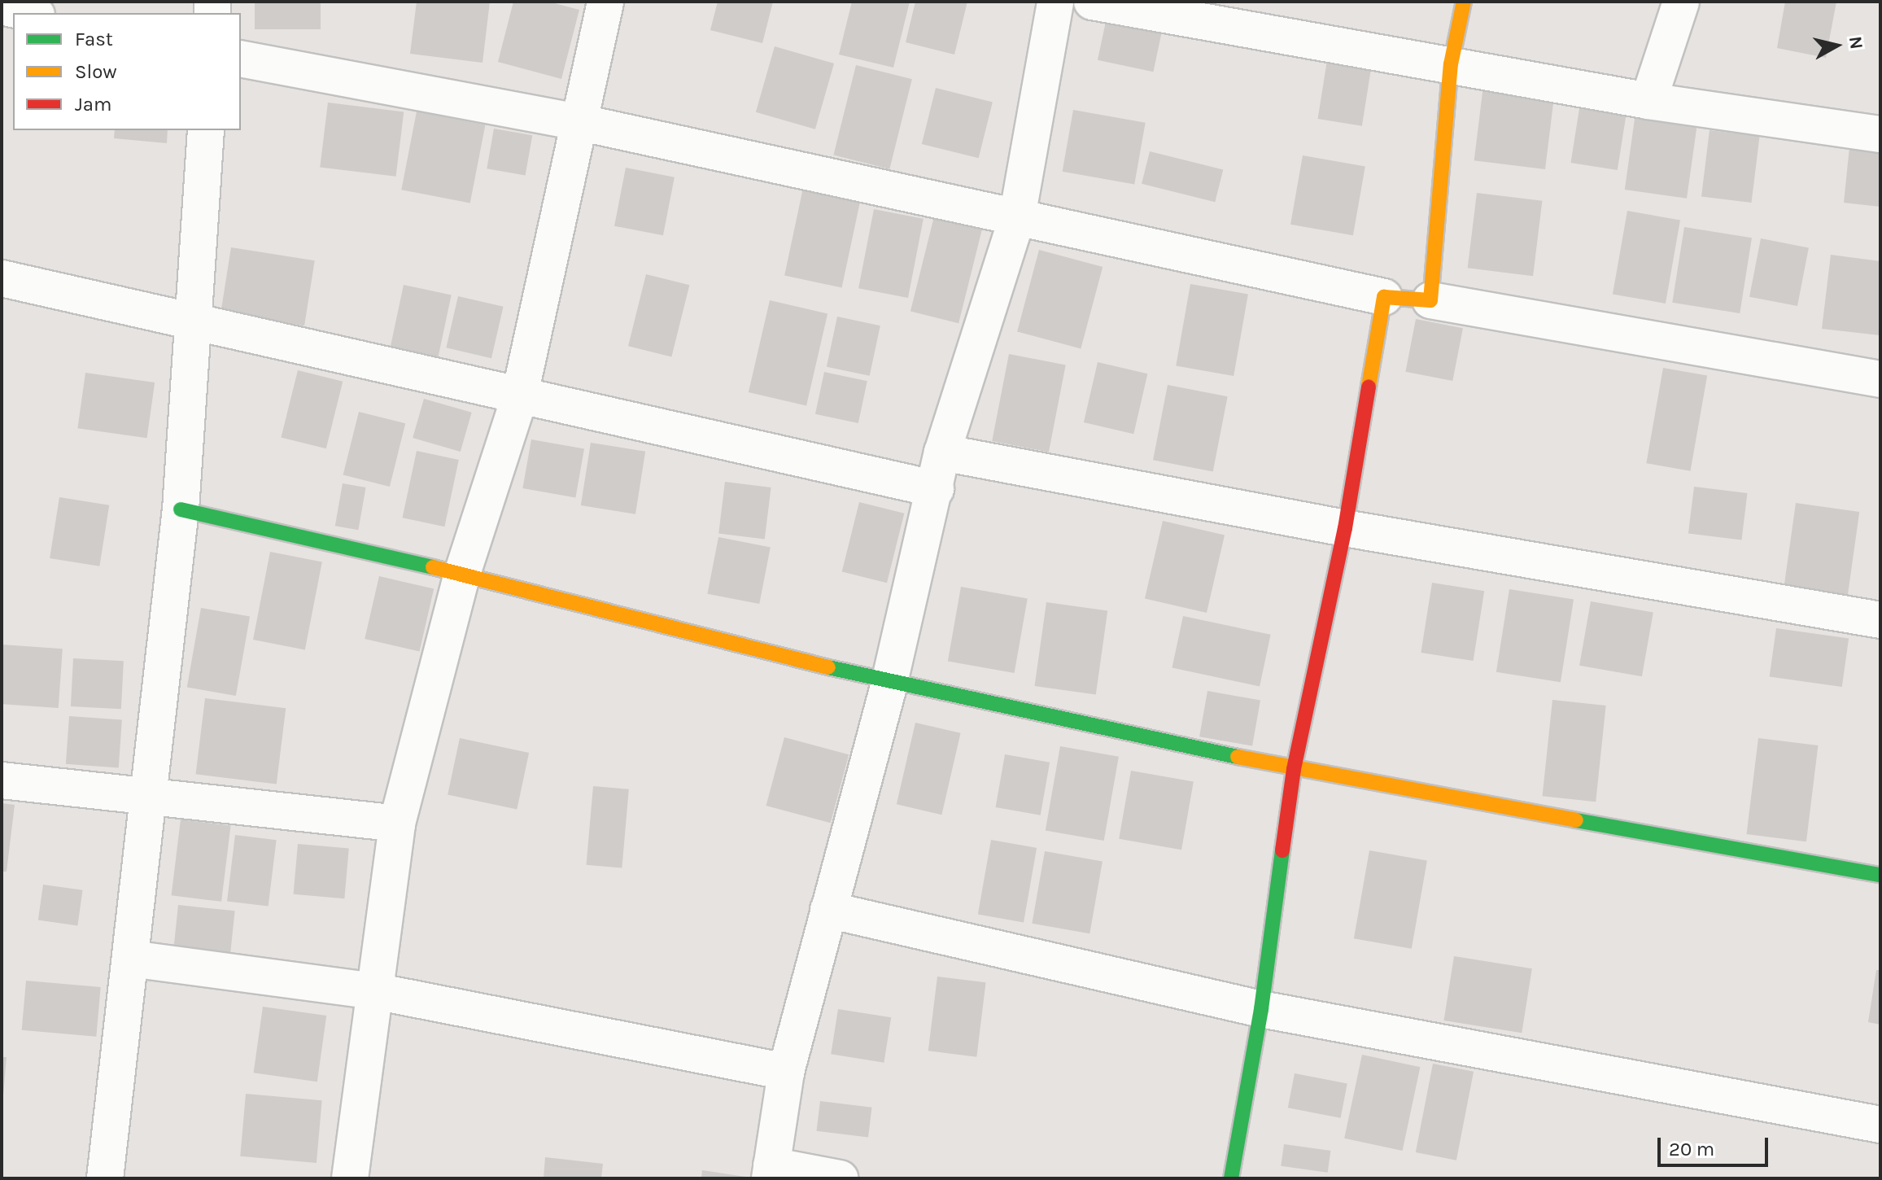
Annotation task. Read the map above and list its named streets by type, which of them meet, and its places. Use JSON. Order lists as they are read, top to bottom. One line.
{"legend":["Fast","Slow","Jam"],"scale_bar":"20 m","north":"right"}
